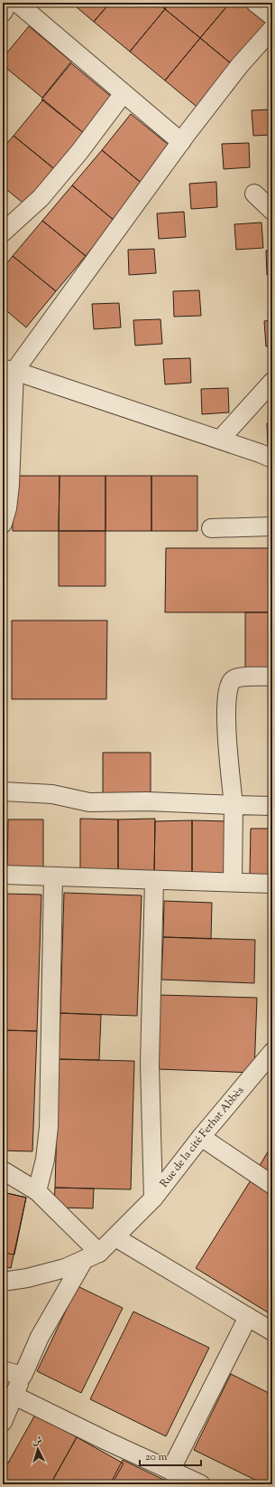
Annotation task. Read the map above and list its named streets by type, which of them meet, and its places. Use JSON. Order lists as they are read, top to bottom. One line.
{"streets":{"street":["Rue de la cité Ferhat Abbès"]},"scale_bar":"20 m","north":"top"}
